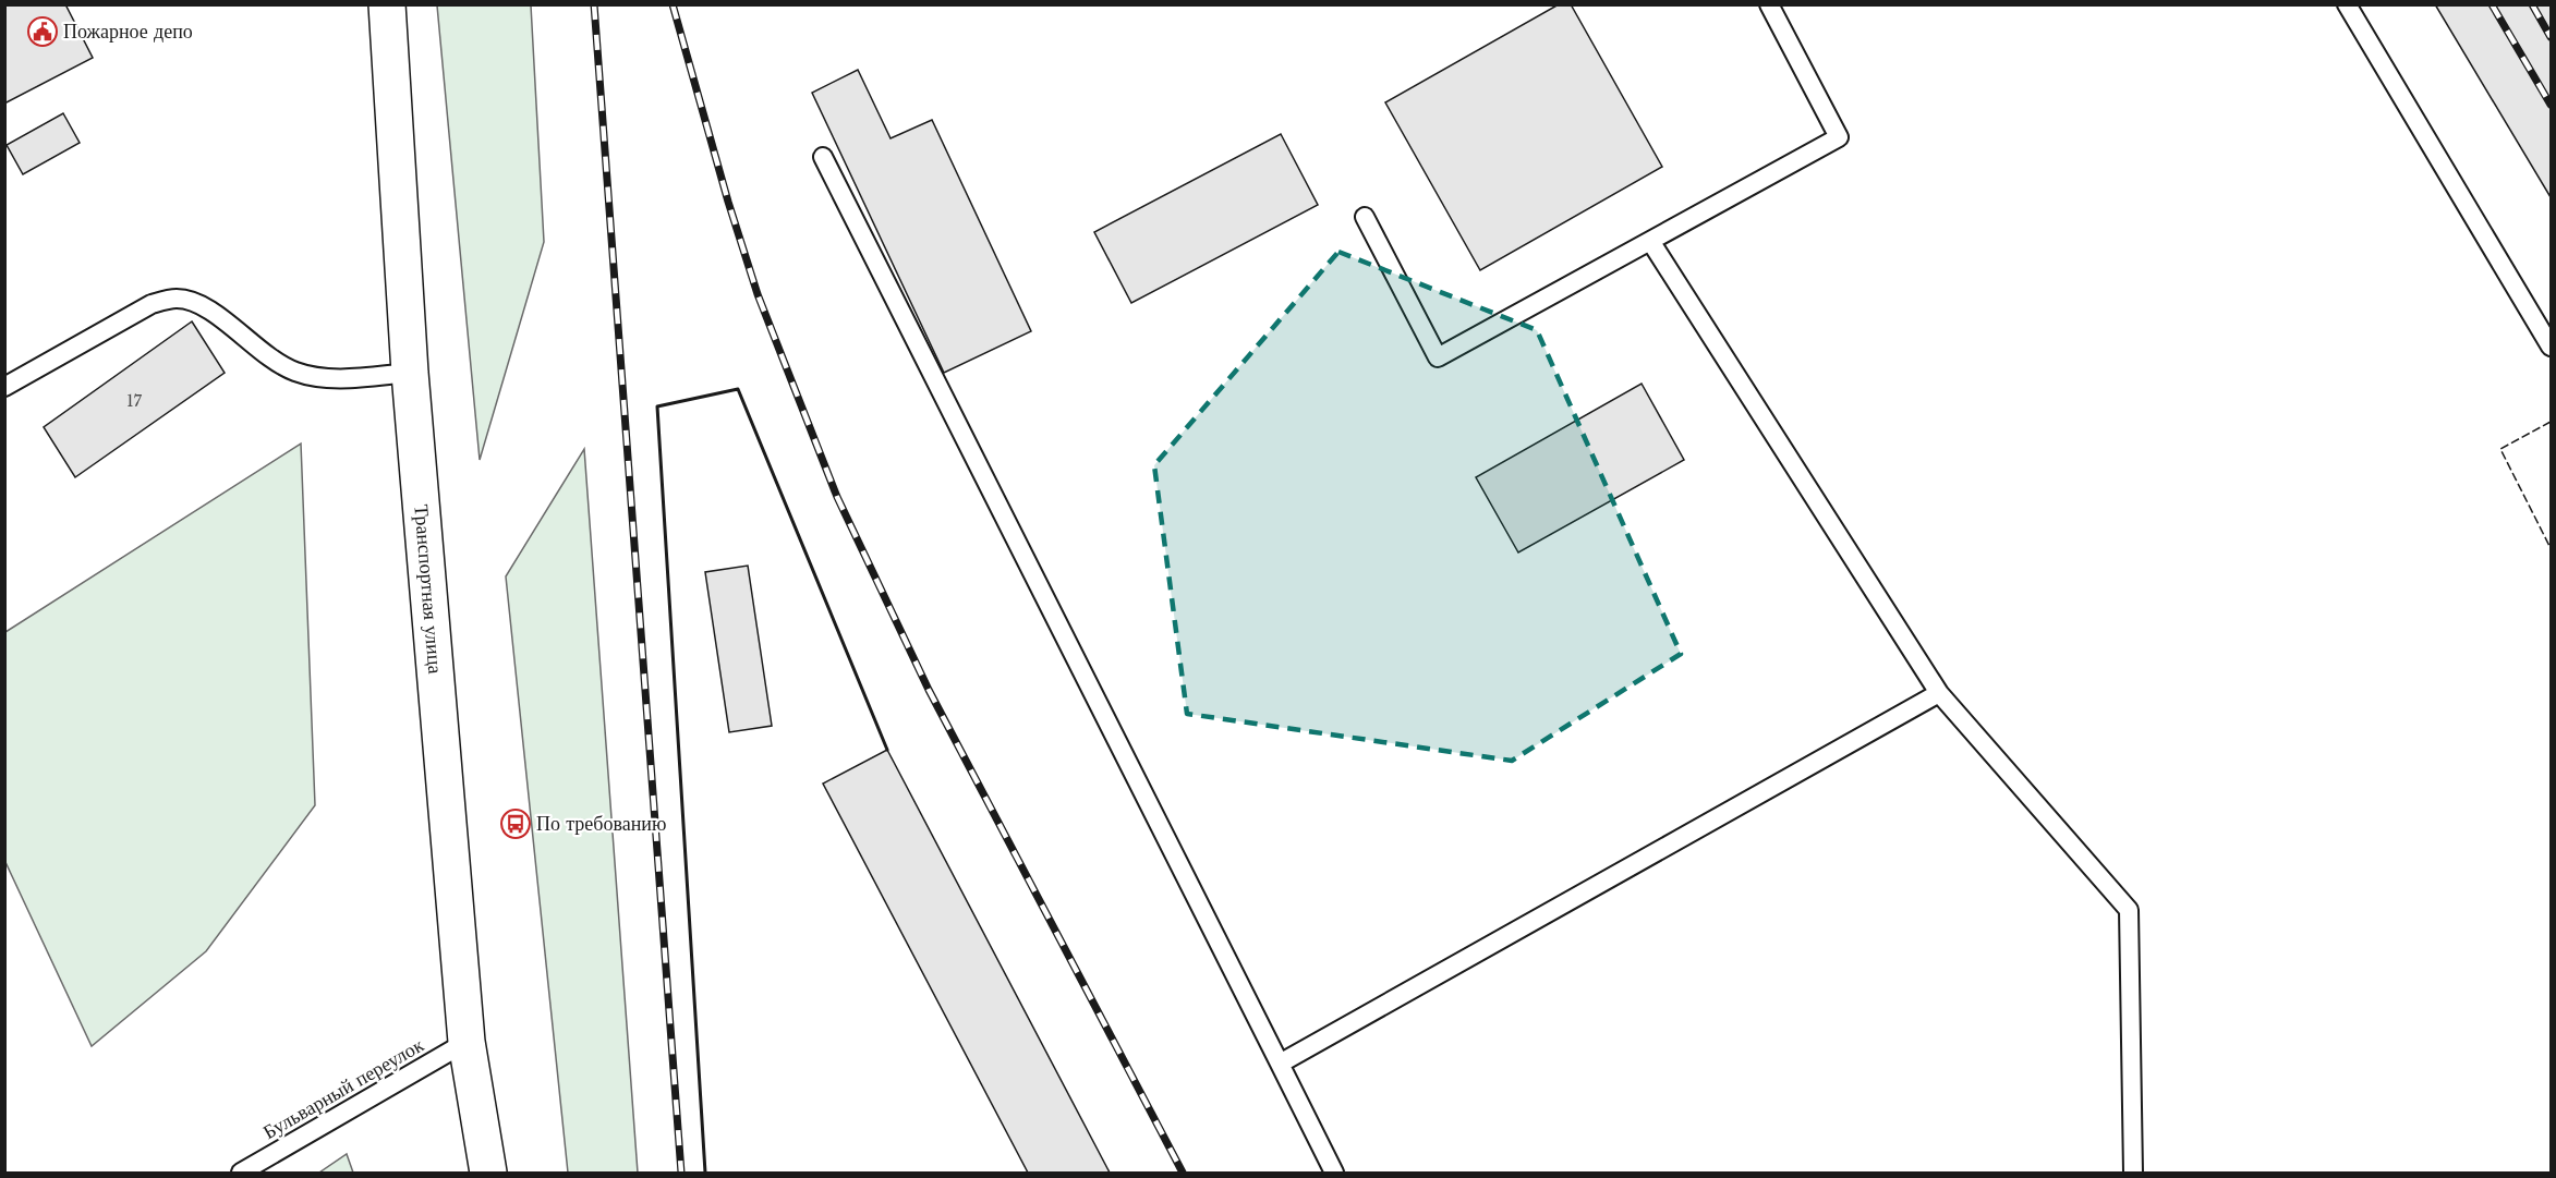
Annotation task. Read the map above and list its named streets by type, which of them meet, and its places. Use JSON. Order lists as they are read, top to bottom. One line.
{"streets":{"main road":["Транспортная улица"],"lane":["Бульварный переулок"]},"crossings":[["Транспортная улица","Бульварный переулок"]],"places":{"public building":["Пожарное депо"],"bus stop":["По требованию"]},"house_numbers":["17"]}
